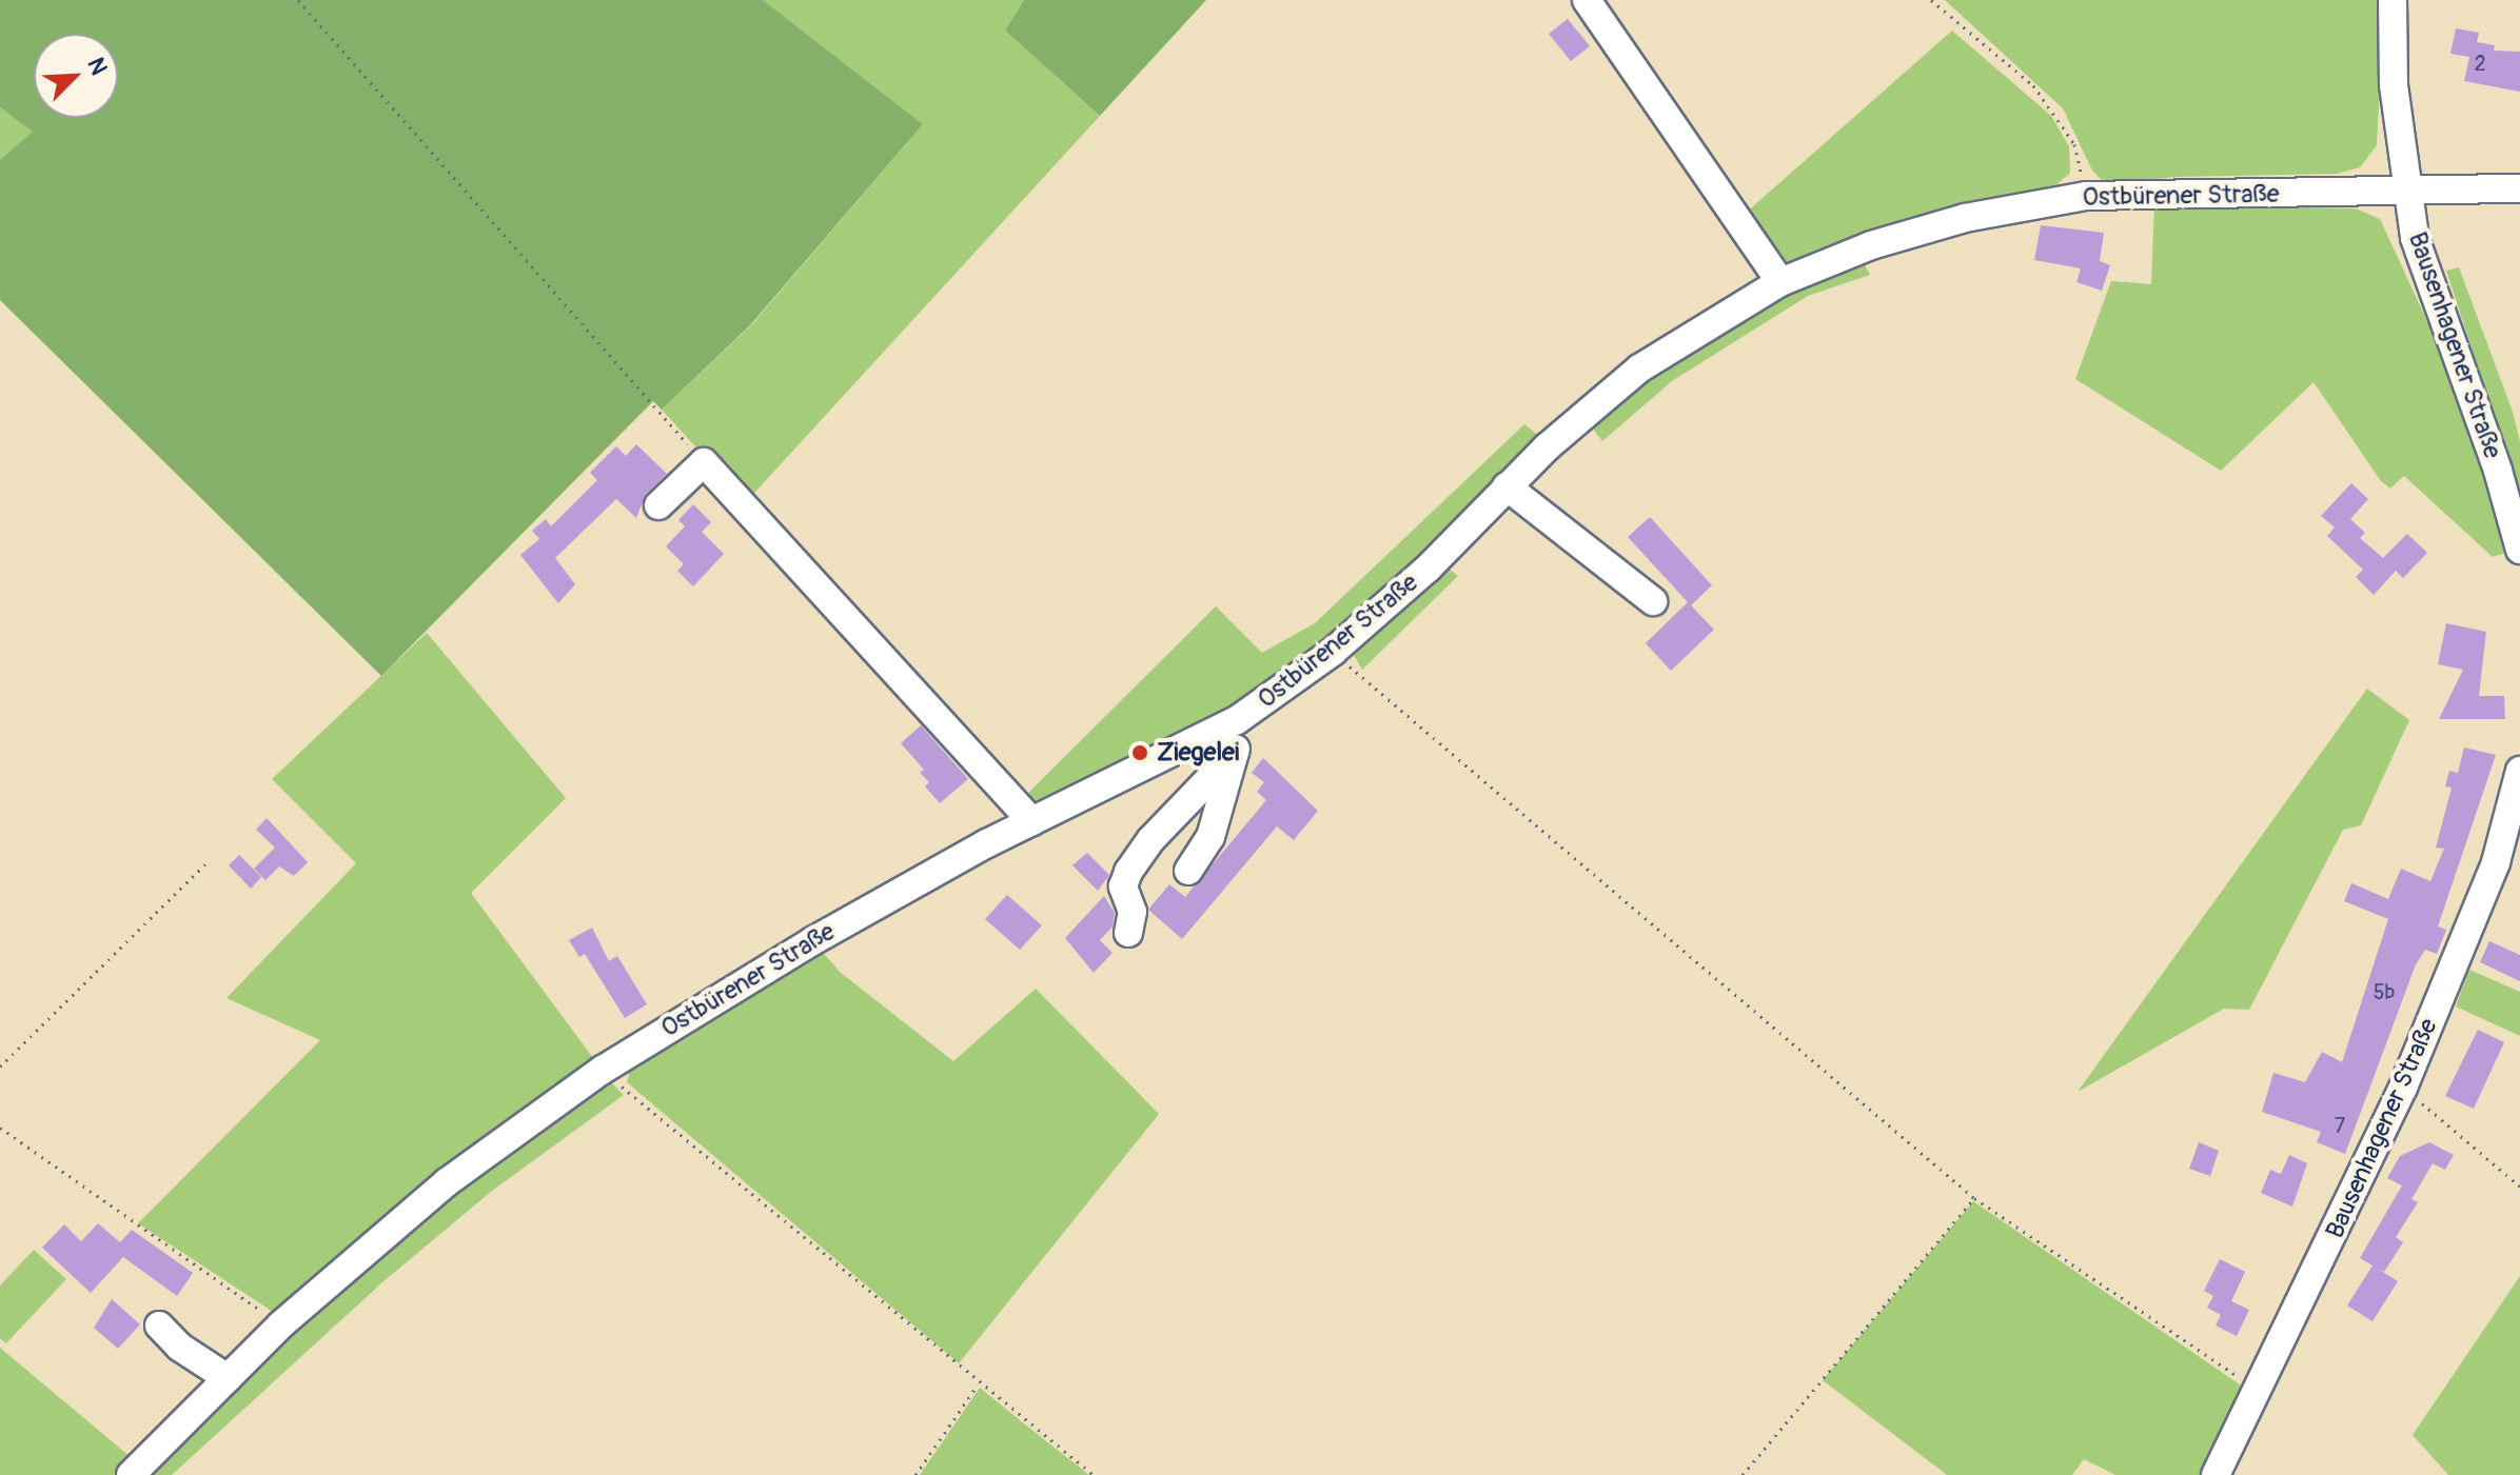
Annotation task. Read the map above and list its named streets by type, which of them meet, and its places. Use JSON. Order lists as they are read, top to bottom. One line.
{"streets":{"street":["Ostbürener Straße","Bausenhagener Straße"]},"crossings":[["Ostbürener Straße","Bausenhagener Straße"]],"places":["Ziegelei"],"house_numbers":["2","5b","7"],"north":"top right"}
